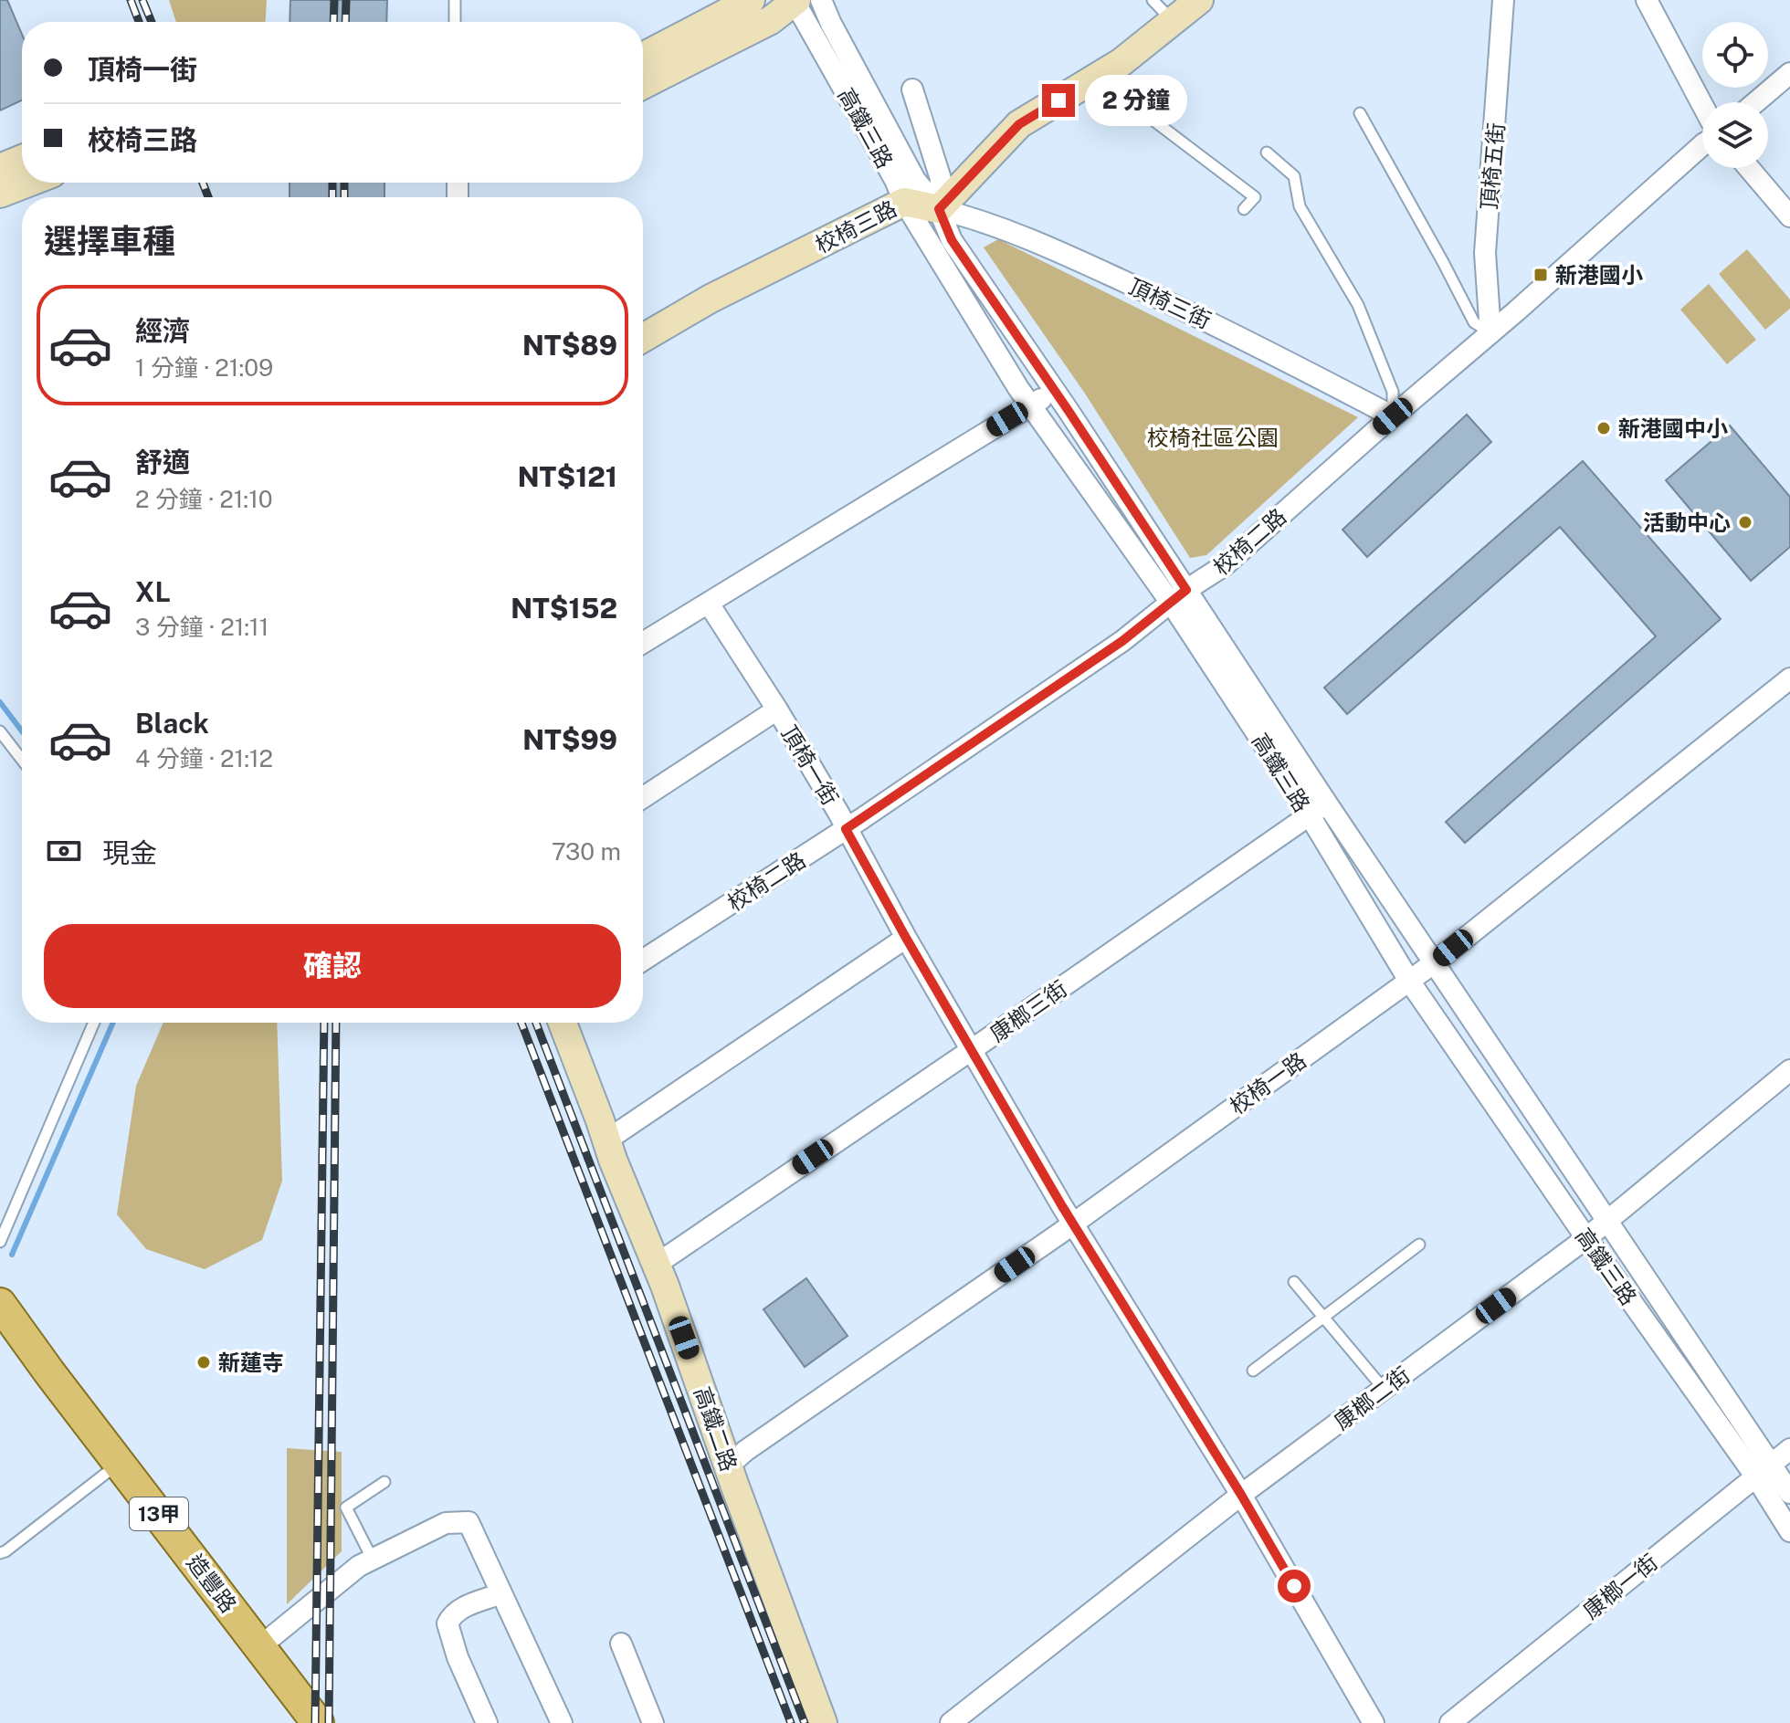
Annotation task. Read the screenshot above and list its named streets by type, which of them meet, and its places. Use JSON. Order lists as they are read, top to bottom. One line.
{"streets":{"main road":["13甲","造豐路"],"street":["高鐵三路","頂椅五街","校椅三路","頂椅三街","校椅二路","頂椅一街","康榔三街","校椅一路","康榔二街","高鐵二路","康榔一街"]},"crossings":[["高鐵三路","校椅三路"],["高鐵三路","頂椅三街"],["高鐵三路","校椅二路"],["高鐵三路","康榔三街"],["高鐵三路","校椅一路"],["高鐵三路","康榔二街"],["高鐵三路","康榔一街"],["頂椅五街","校椅二路"],["校椅三路","頂椅三街"],["頂椅三街","校椅二路"],["校椅二路","頂椅一街"],["頂椅一街","康榔三街"],["頂椅一街","校椅一路"],["頂椅一街","康榔二街"],["康榔三街","高鐵二路"],["校椅一路","高鐵二路"]],"parks":["校椅社區公園"],"places":{"transit":["新港國小"],"other":["新港國中小","活動中心","新蓮寺"]},"page":{"banner":["頂椅一街","校椅三路"],"bubble":"2 分鐘","heading":"選擇車種","list":[{"name":"經濟","note":"1 分鐘 · 21:09","value":"NT$89"},{"name":"舒適","note":"2 分鐘 · 21:10","value":"NT$121"},{"name":"XL","note":"3 分鐘 · 21:11","value":"NT$152"},{"name":"Black","note":"4 分鐘 · 21:12","value":"NT$99"}],"pay":["現金","730 m"],"buttons":"確認"}}
